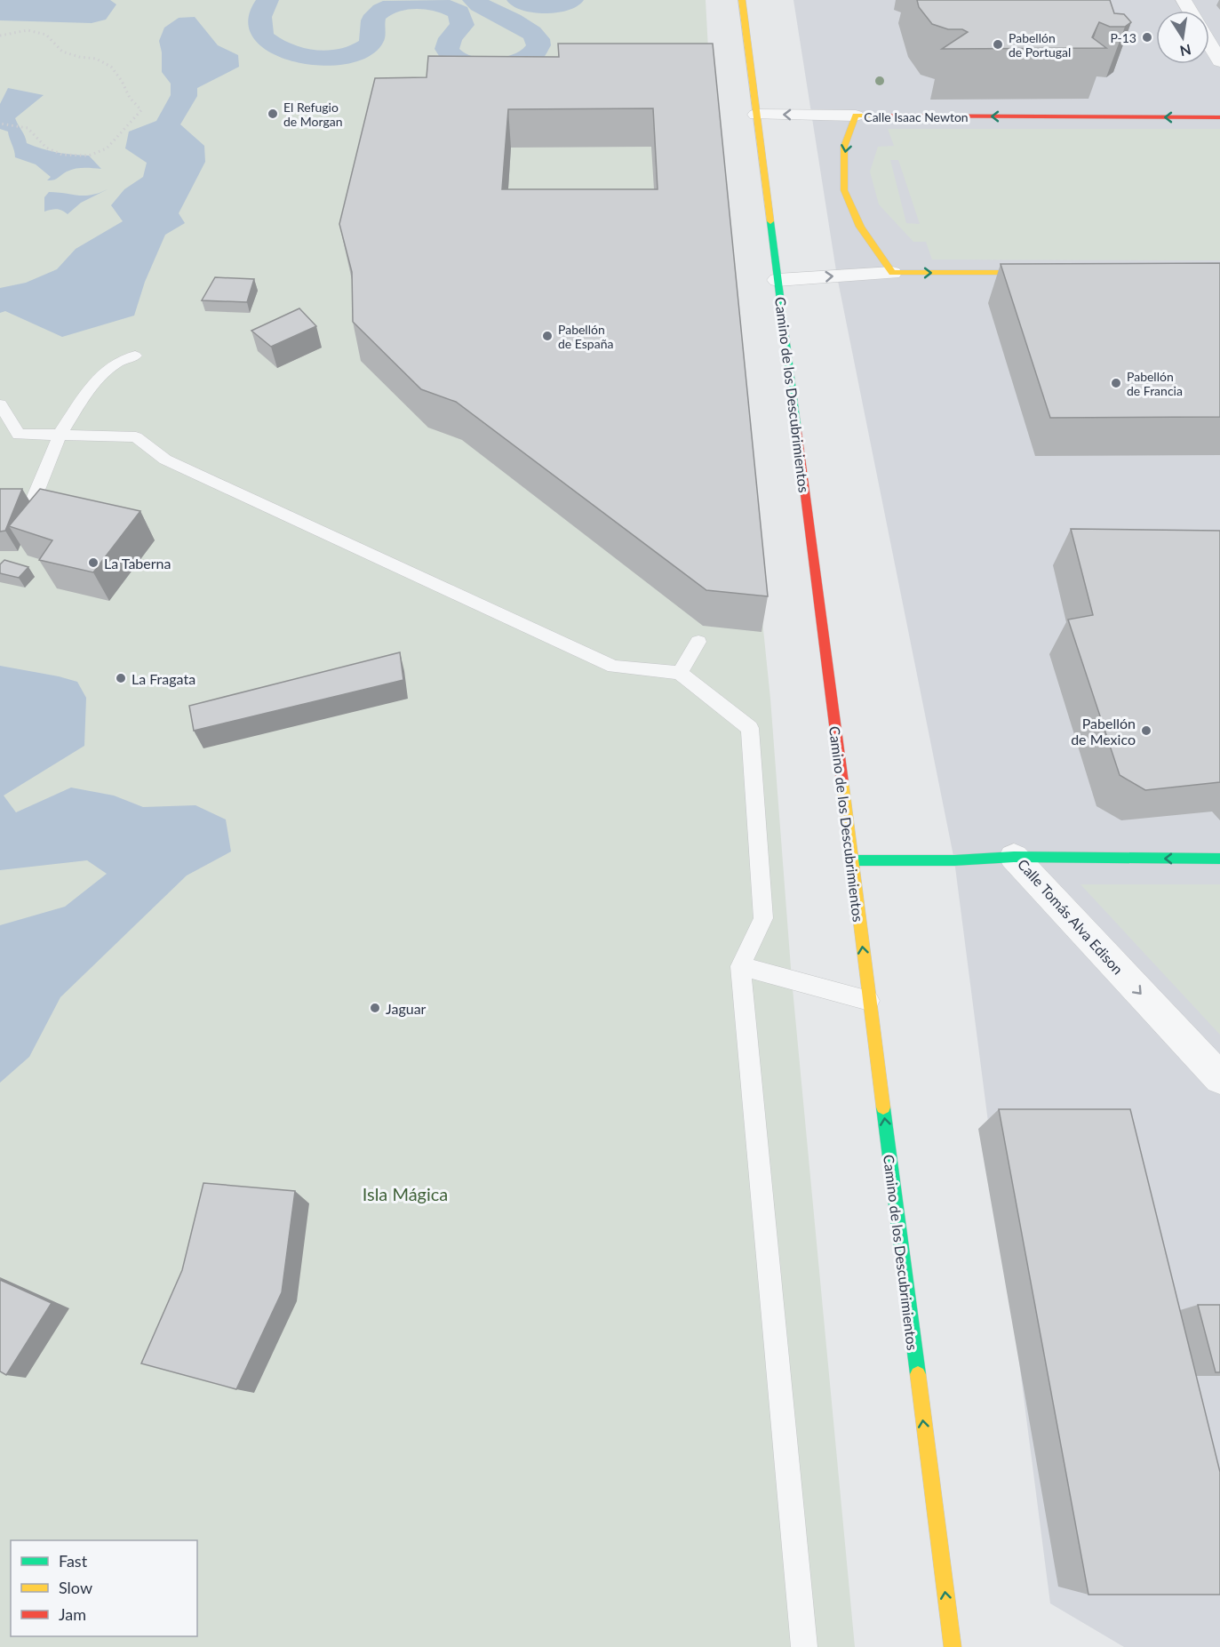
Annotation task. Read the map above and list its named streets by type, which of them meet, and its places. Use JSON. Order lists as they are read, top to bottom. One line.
{"streets":{"street":["Calle Isaac Newton","Camino de los Descubrimientos","Calle Tomás Alva Edison"]},"one_way":["Camino de los Descubrimientos"],"parks":["Isla Mágica"],"places":["P-13","Pabellón de Portugal","El Refugio de Morgan","Pabellón de España","Pabellón de Francia","La Taberna","La Fragata","Pabellón de Mexico","Jaguar"],"legend":["Fast","Slow","Jam"],"north":"bottom"}
